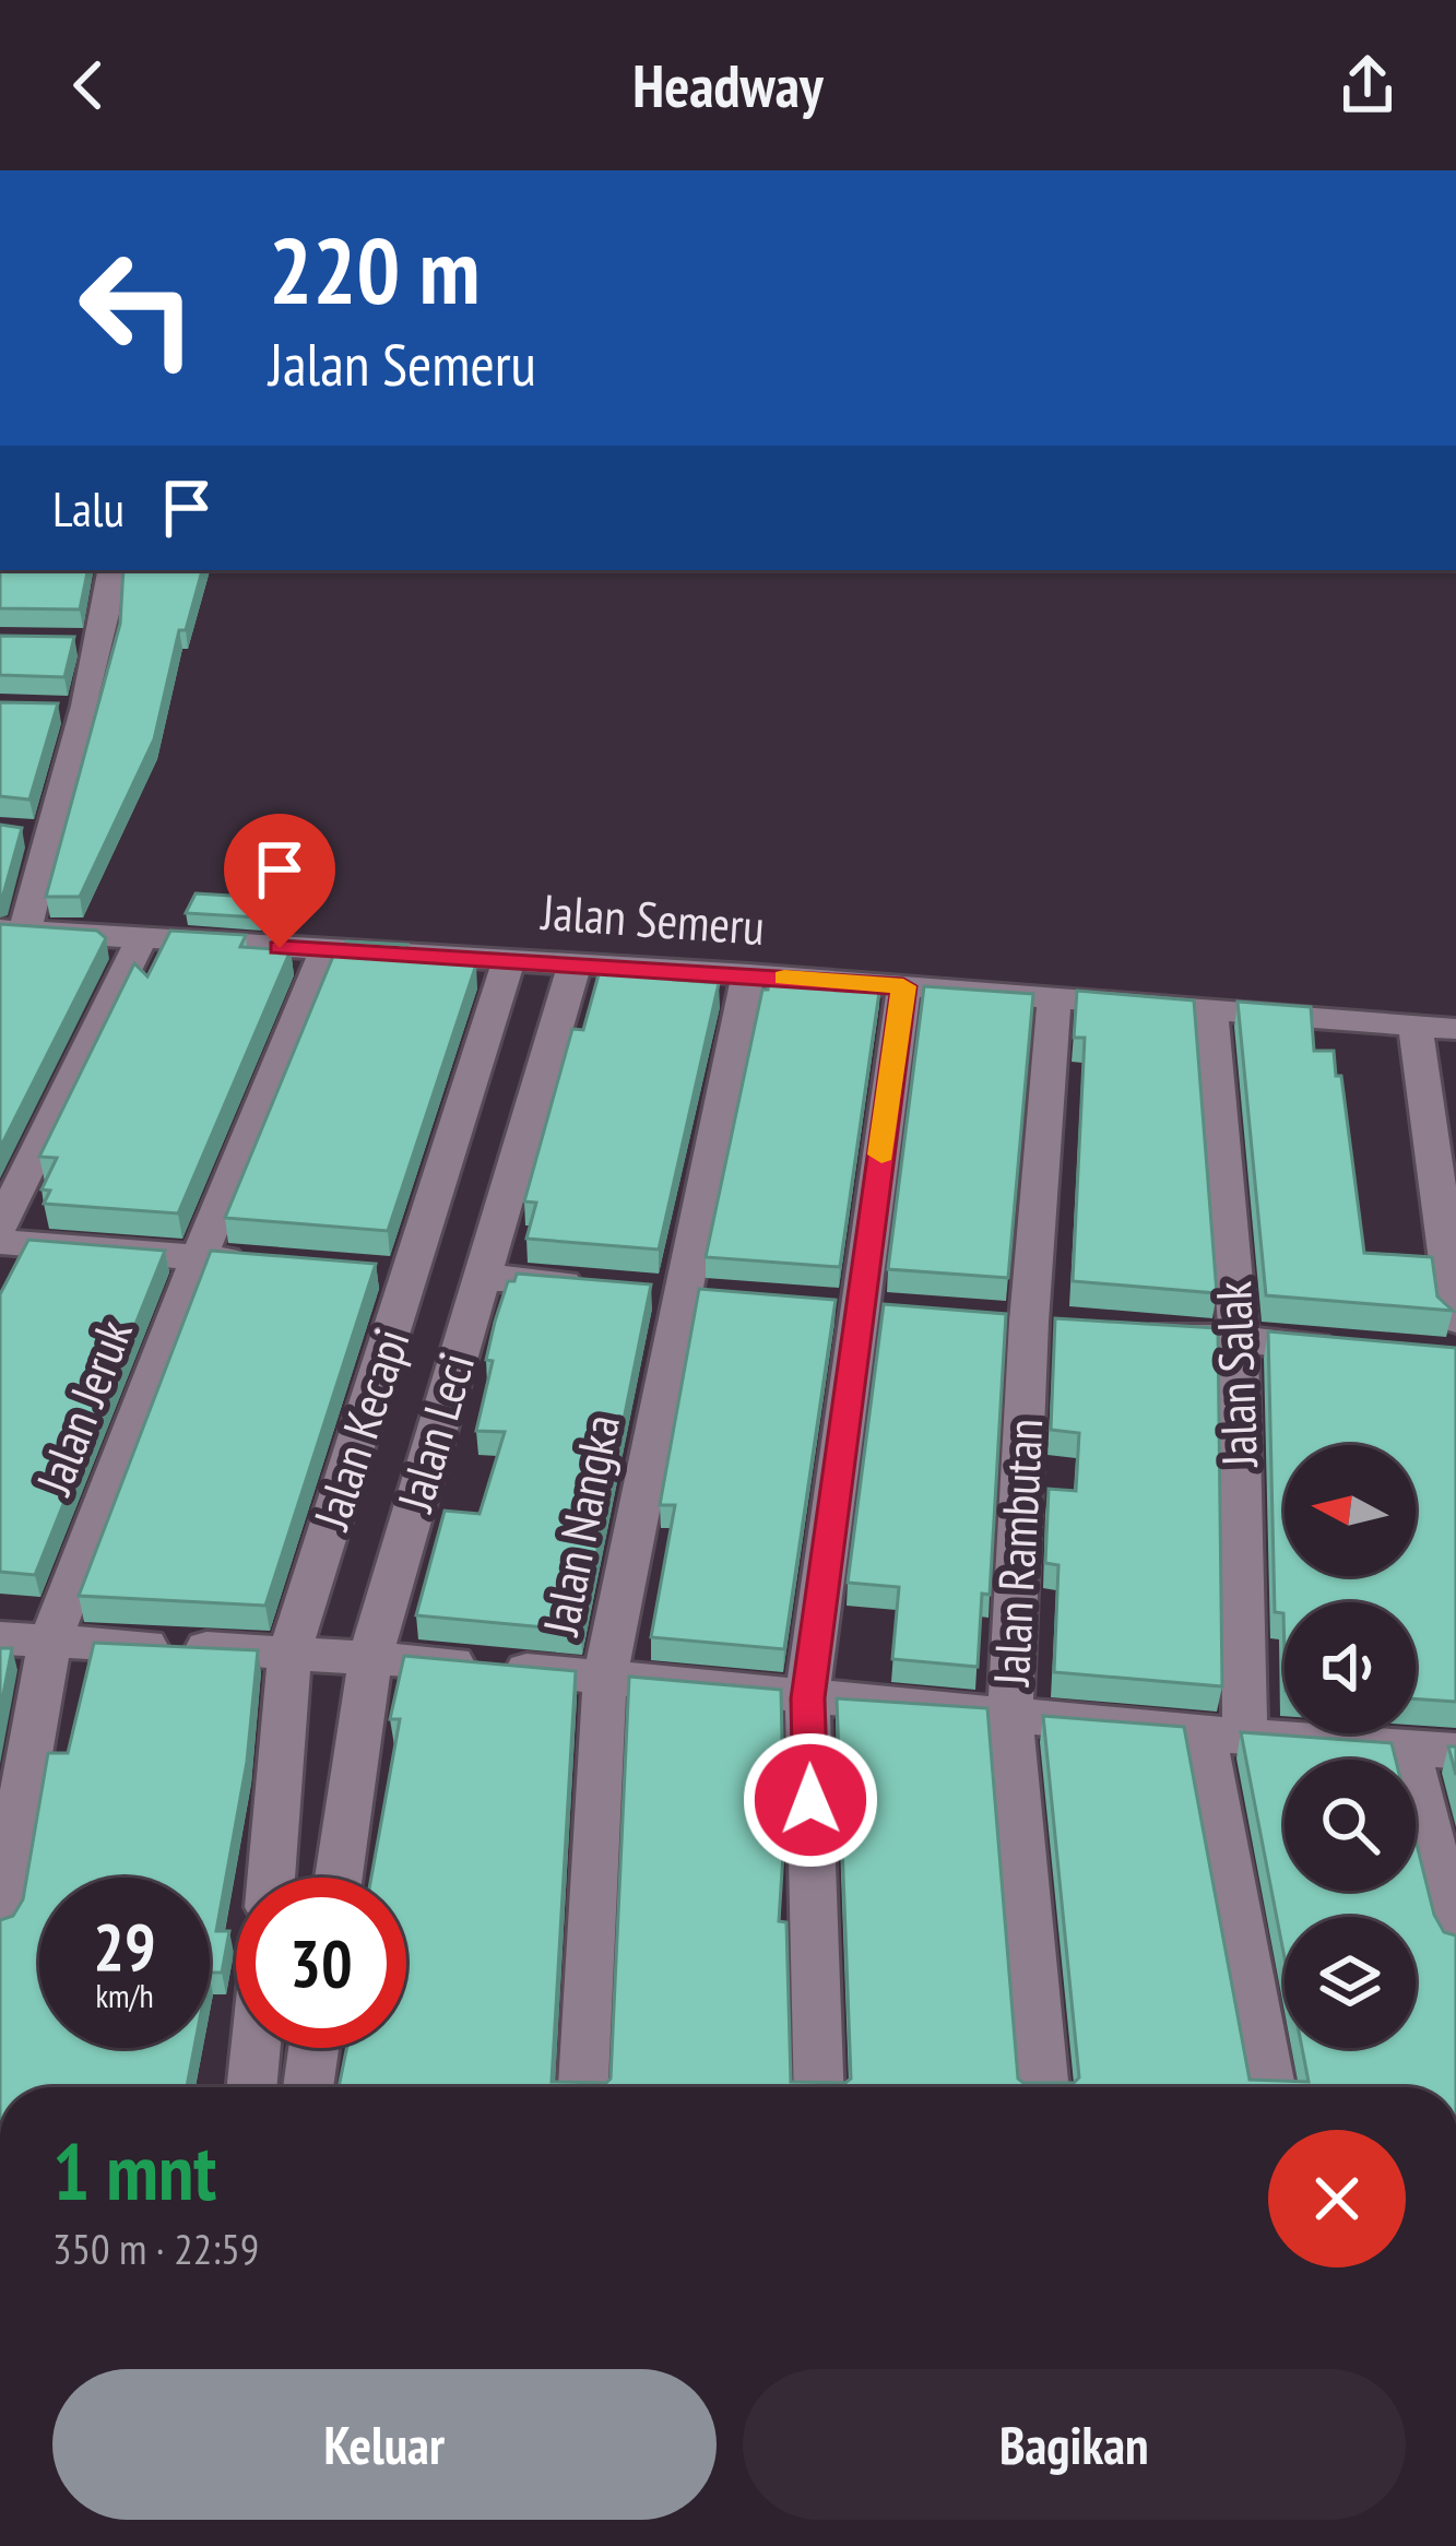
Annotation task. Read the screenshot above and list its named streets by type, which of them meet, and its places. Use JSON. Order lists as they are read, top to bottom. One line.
{"streets":{"street":["Jalan Semeru","Jalan Salak","Jalan Jeruk","Jalan Kecapi","Jalan Leci","Jalan Nangka","Jalan Rambutan"]},"crossings":[["Jalan Semeru","Jalan Salak"],["Jalan Semeru","Jalan Jeruk"],["Jalan Semeru","Jalan Kecapi"],["Jalan Semeru","Jalan Leci"],["Jalan Semeru","Jalan Nangka"],["Jalan Semeru","Jalan Rambutan"]],"north":"left","page":{"header":"Headway","turn":["220 m","Jalan Semeru"],"then":"Lalu","speed":"29 km/h","limit":"30","heading":["1 mnt","350 m · 22:59"],"buttons":["Keluar","Bagikan"]}}
